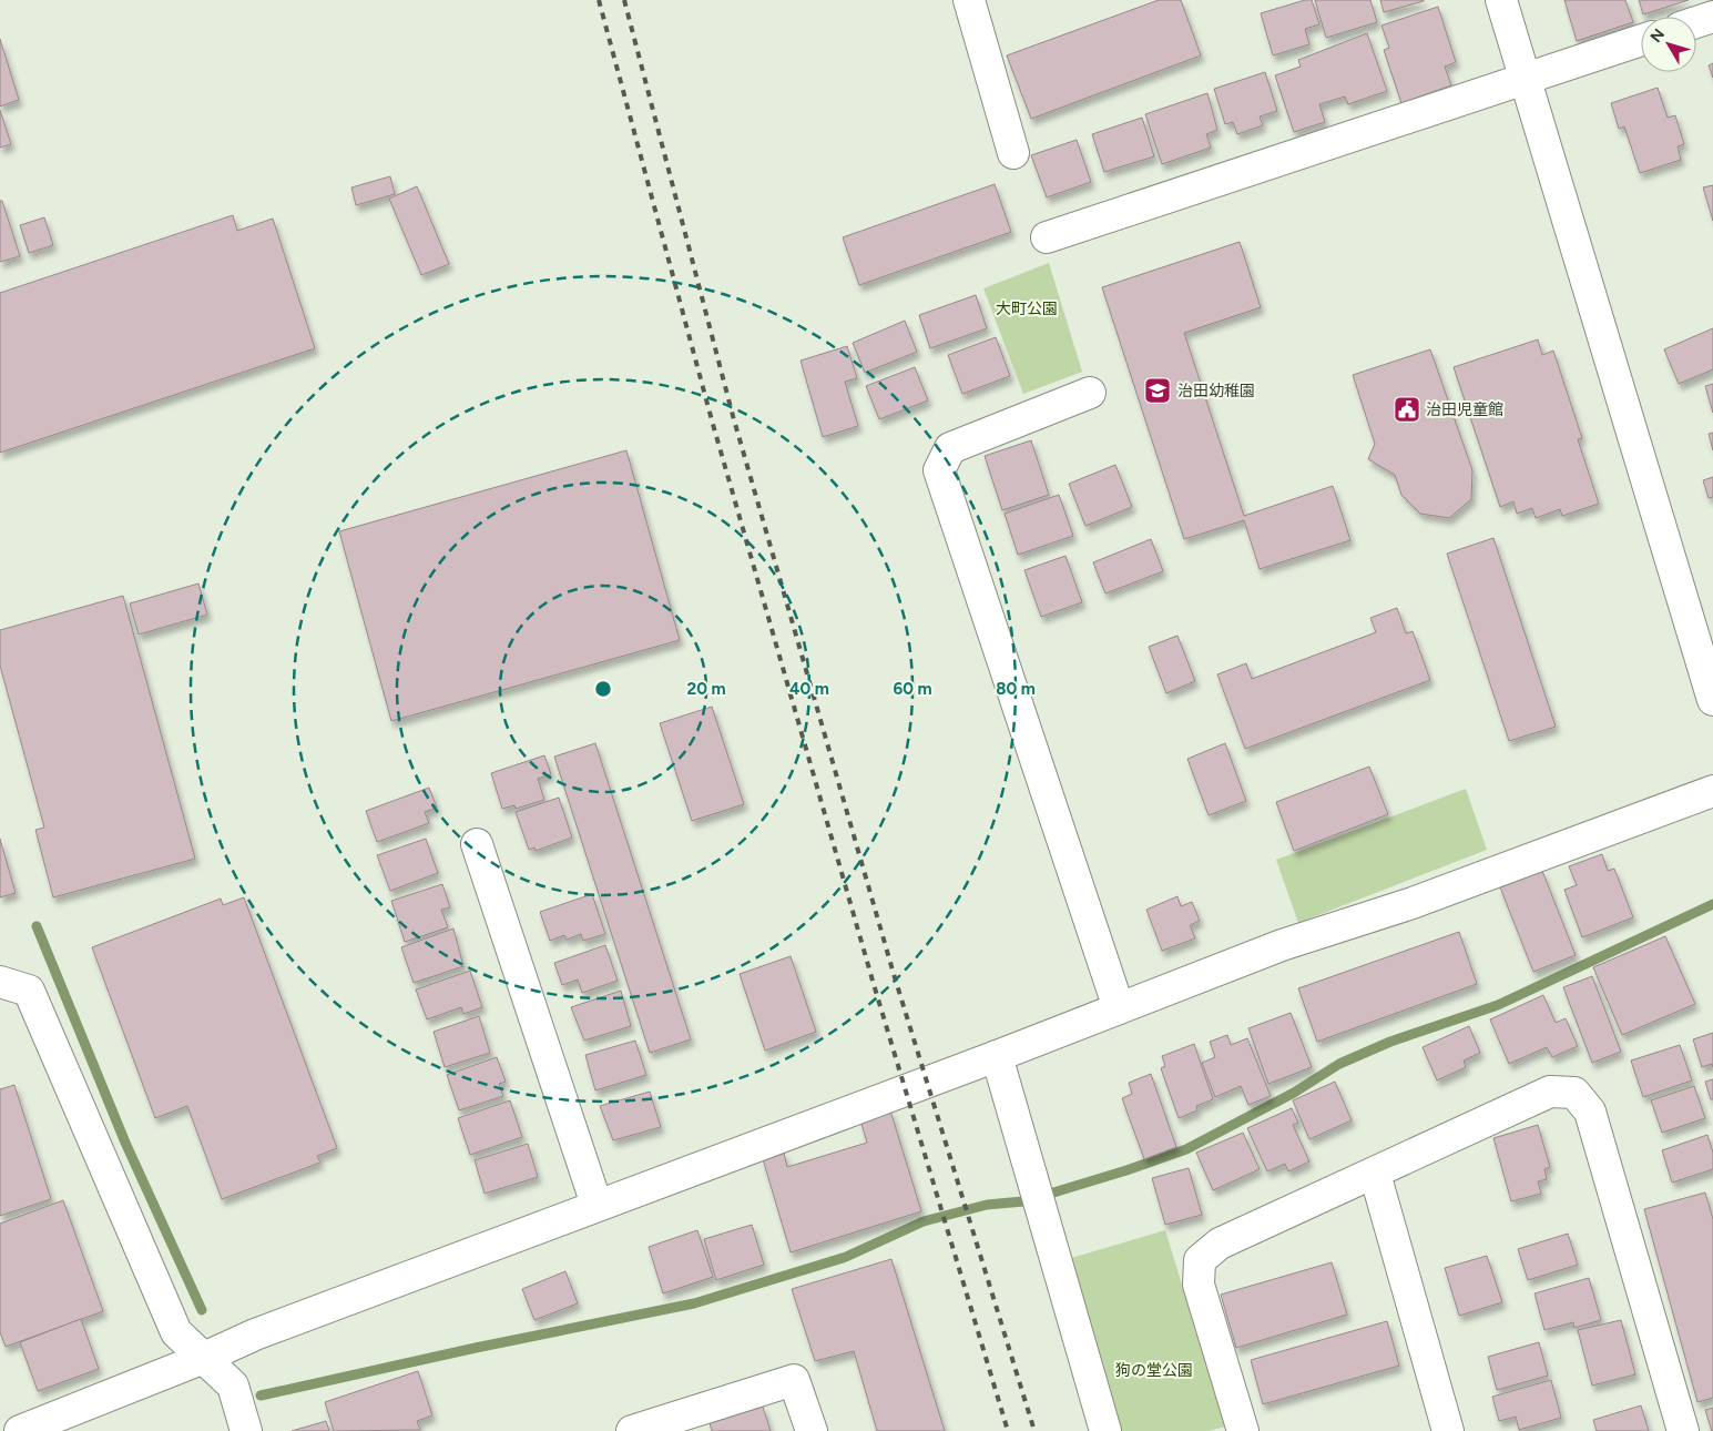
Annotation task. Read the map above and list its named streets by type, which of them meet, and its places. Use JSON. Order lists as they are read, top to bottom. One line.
{"parks":["大町公園","狗の堂公園"],"places":{"school or university":["治田幼稚園"],"public building":["治田児童館"]},"north":"top left","rings":["20 m","40 m","60 m","80 m"]}
